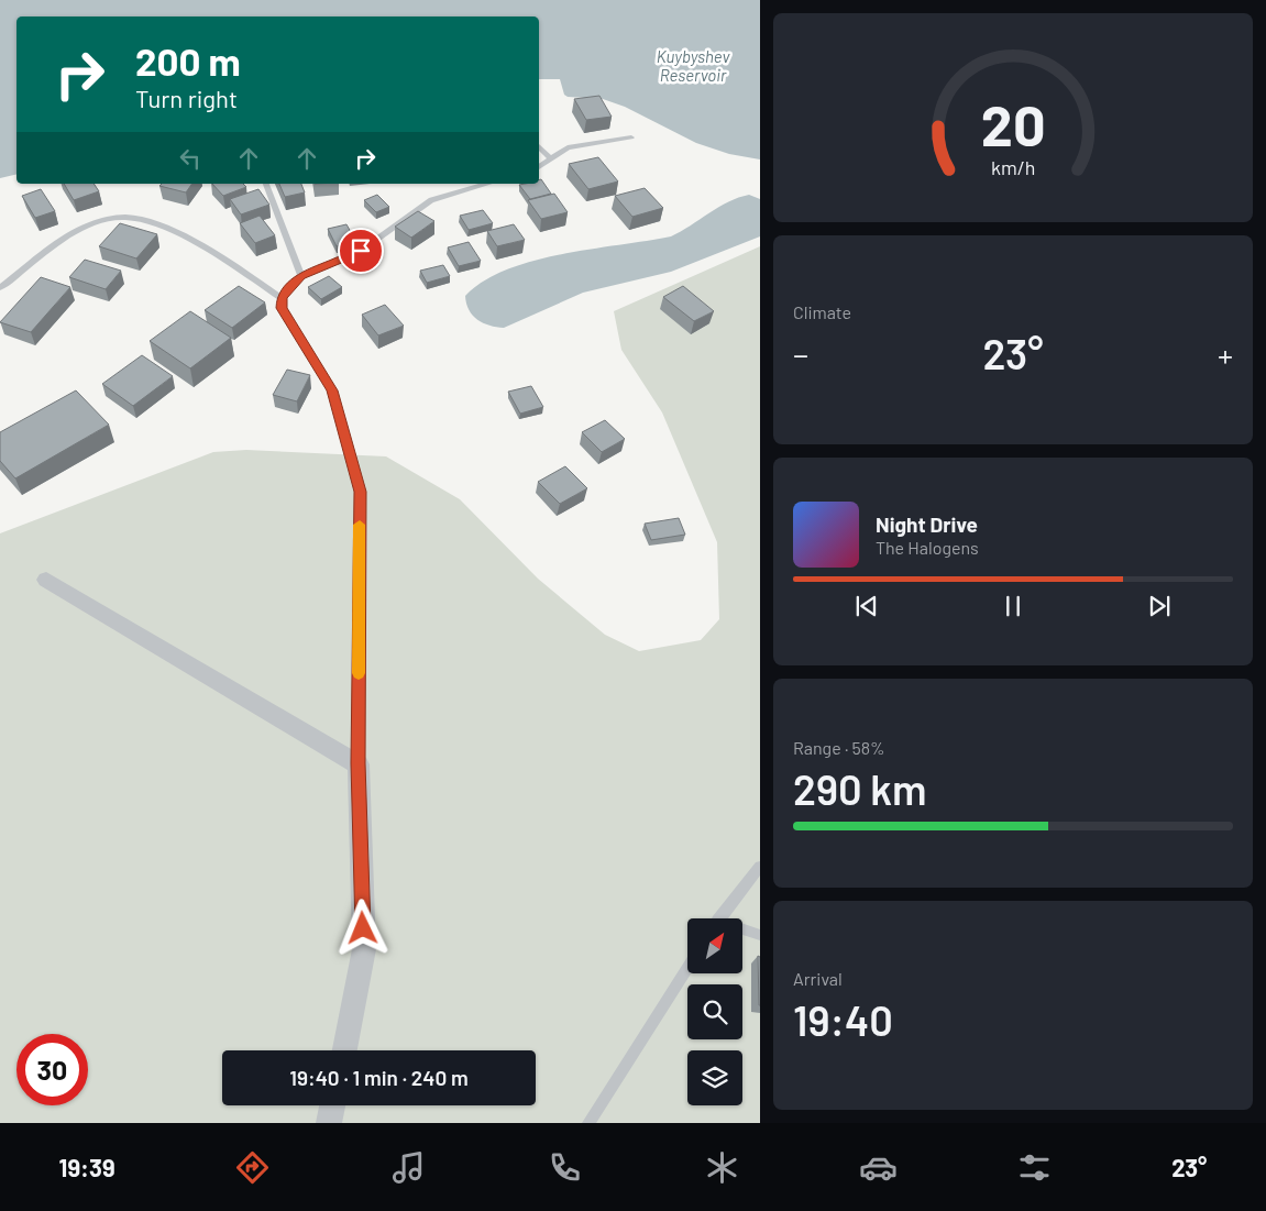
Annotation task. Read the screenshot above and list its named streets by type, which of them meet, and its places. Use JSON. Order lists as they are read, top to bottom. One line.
{"water":["Kuybyshev Reservoir"],"north":"top right","page":{"turn":["200 m","Turn right"],"tile":["Climate",["Range · 58%","290 km"],["Arrival","19:40"]],"heat":["−","23°","+"],"song":["Night Drive","The Halogens"],"limit":"30","trip":"19:40 · 1 min · 240 m","tabs":["19:39","23°"],"gauge":["20","km/h"]}}
